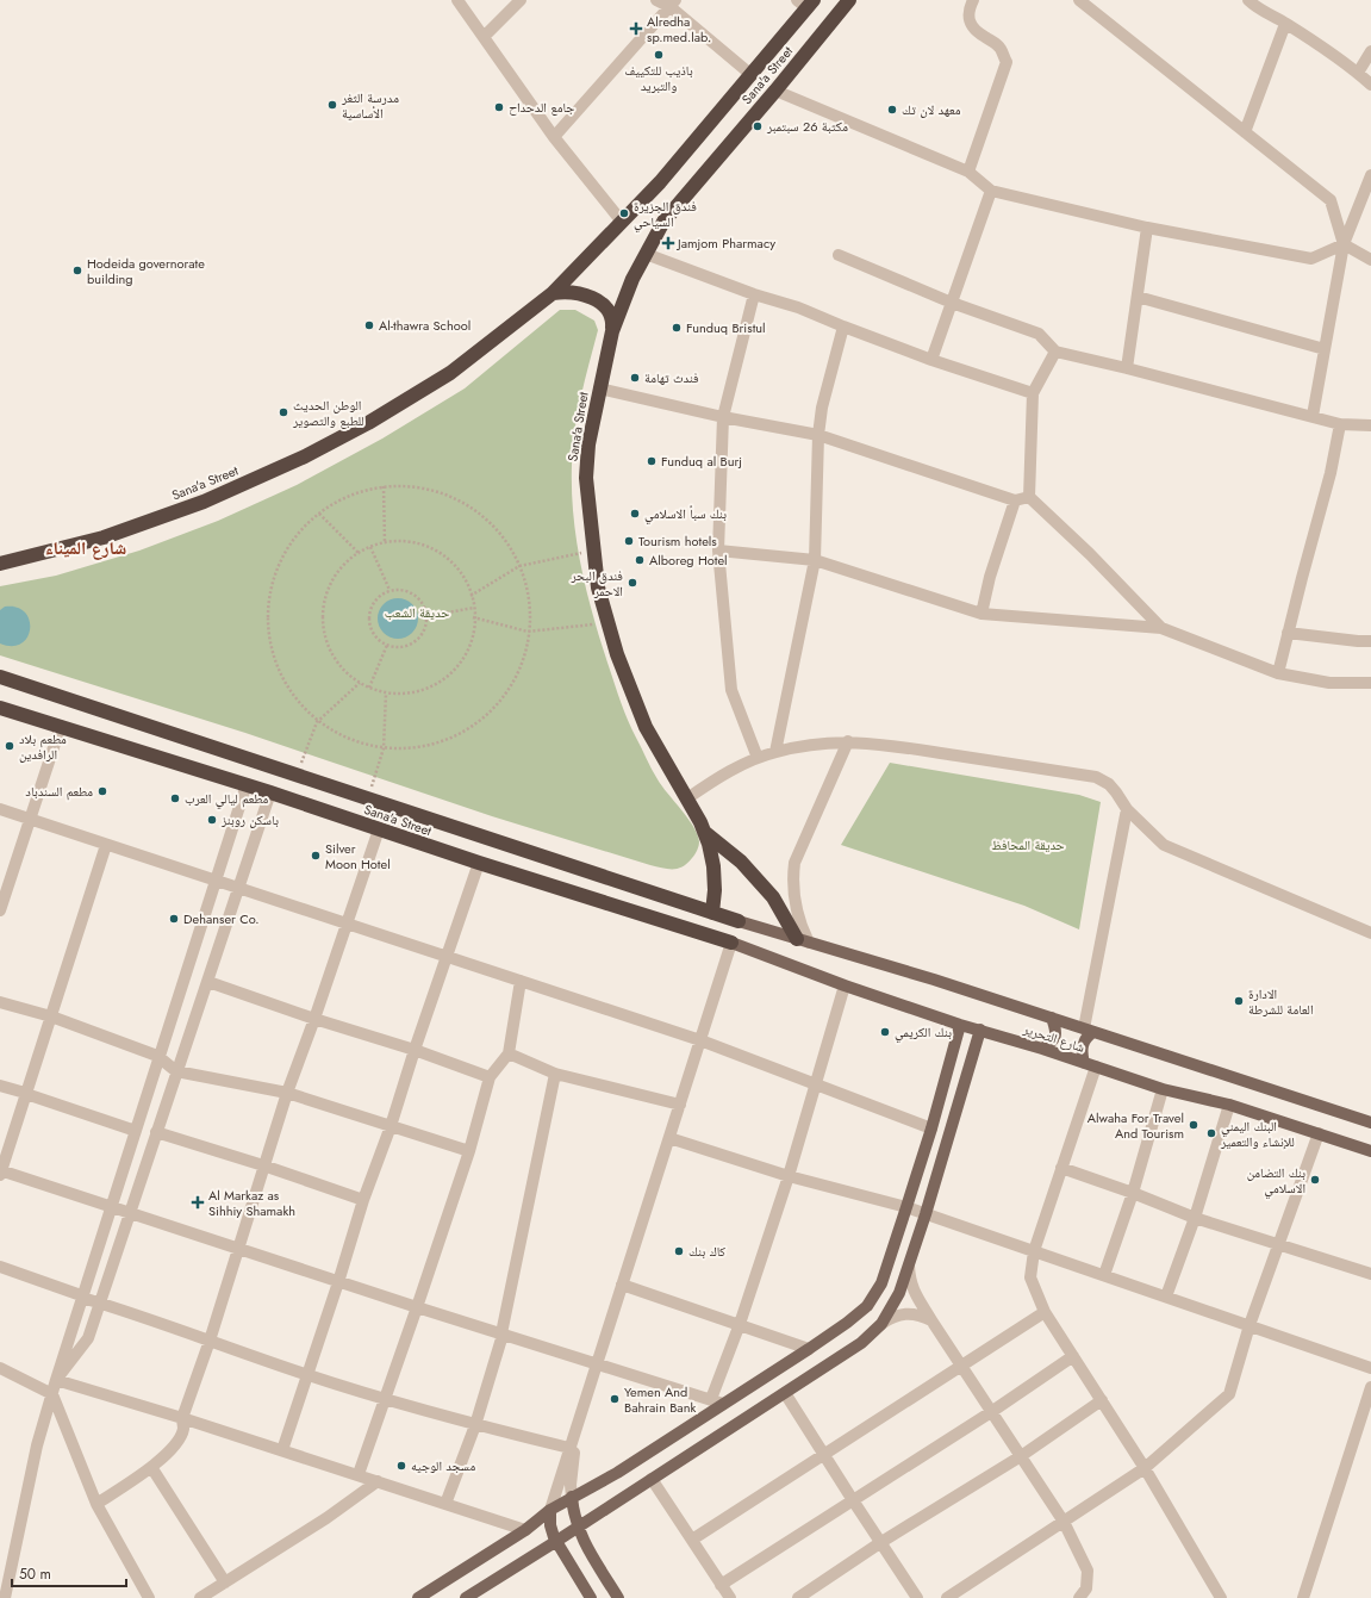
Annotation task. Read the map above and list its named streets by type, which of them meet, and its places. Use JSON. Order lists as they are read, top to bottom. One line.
{"streets":{"highway":["Sana'a Street"],"main road":["شارع التحرير"]},"crossings":[["Sana'a Street","شارع التحرير"]],"districts":["شارع الميناء"],"parks":["حديقة الشعب","حديقة المحافظ"],"places":{"health":["Alredha sp.med.lab.","Jamjom Pharmacy","Al Markaz as Sihhiy Shamakh"],"other":["باذيب للتكييف والتبريد","مدرسة الثغر الأساسية","جامع الدحداح","معهد لان تك","مكتبة 26 سبتمبر","فندق الجزيرة السياحي","Hodeida governorate building","Al-thawra School","Funduq Bristul","فندث تهامة","الوطن الحديث للطبع والتصوير","Funduq al Burj","بنك سبأ الاسلامي","Tourism hotels","Alboreg Hotel","فندق البحر الاحمر","مطعم بلاد الرافدين","مطعم السندباد","مطعم ليالي العرب","باسكن روبنز","Silver Moon Hotel","Dehanser Co.","الادارة العامة للشرطة","بنك الكريمي","Alwaha For Travel And Tourism","البنك اليمني للإنشاء والتعمير","بنك التضامن الاسلامي","كاك بنك","Yemen And Bahrain Bank","مسجد الوجيه"]},"scale_bar":"50 m"}
